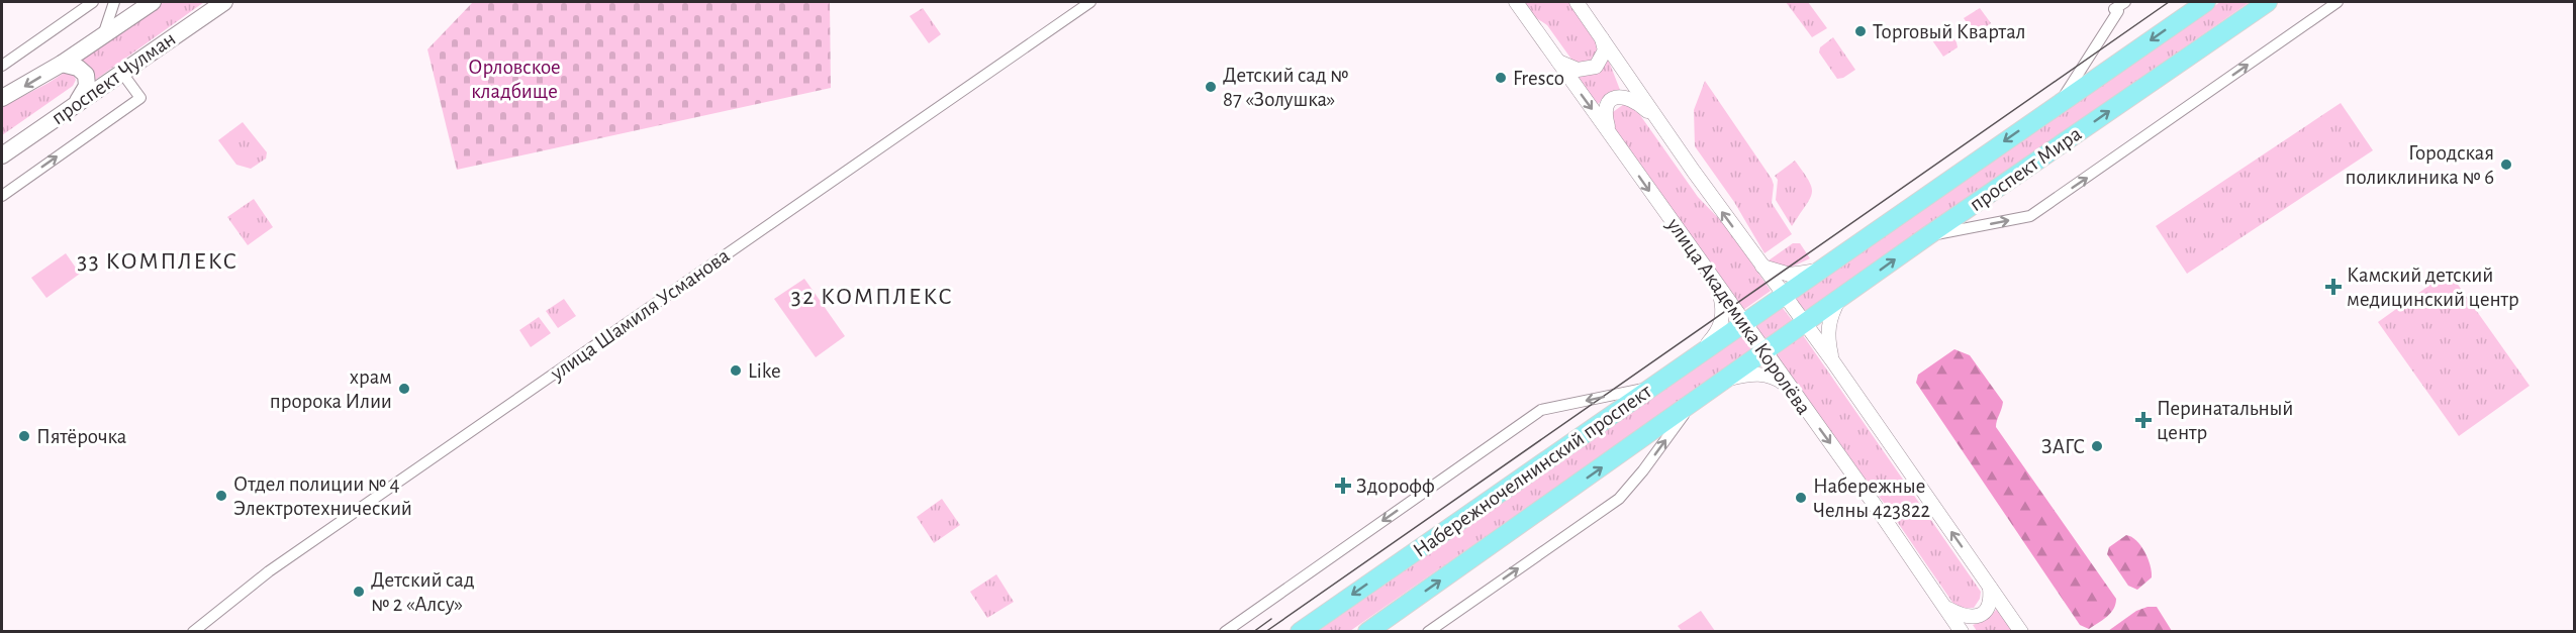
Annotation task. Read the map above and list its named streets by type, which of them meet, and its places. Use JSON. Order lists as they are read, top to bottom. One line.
{"streets":{"main road":["проспект Чулман","проспект Мира","Набережночелнинский проспект"],"street":["улица Шамиля Усманова","улица Академика Королёва"]},"crossings":[["проспект Мира","Набережночелнинский проспект"],["улица Академика Королёва","Набережночелнинский проспект"]],"districts":["33 КОМПЛЕКС","32 КОМПЛЕКС"],"parks":["Орловское кладбище"],"places":{"other":["Торговый Квартал","Fresco","Детский сад № 87 «Золушка»","Городская поликлиника № 6","Like","храм пророка Илии","Пятёрочка","ЗАГС","Отдел полиции № 4 Электротехнический","Набережные Челны 423822","Детский сад № 2 «Алсу»"],"health":["Камский детский медицинский центр","Перинатальный центр","Здорофф"]}}
